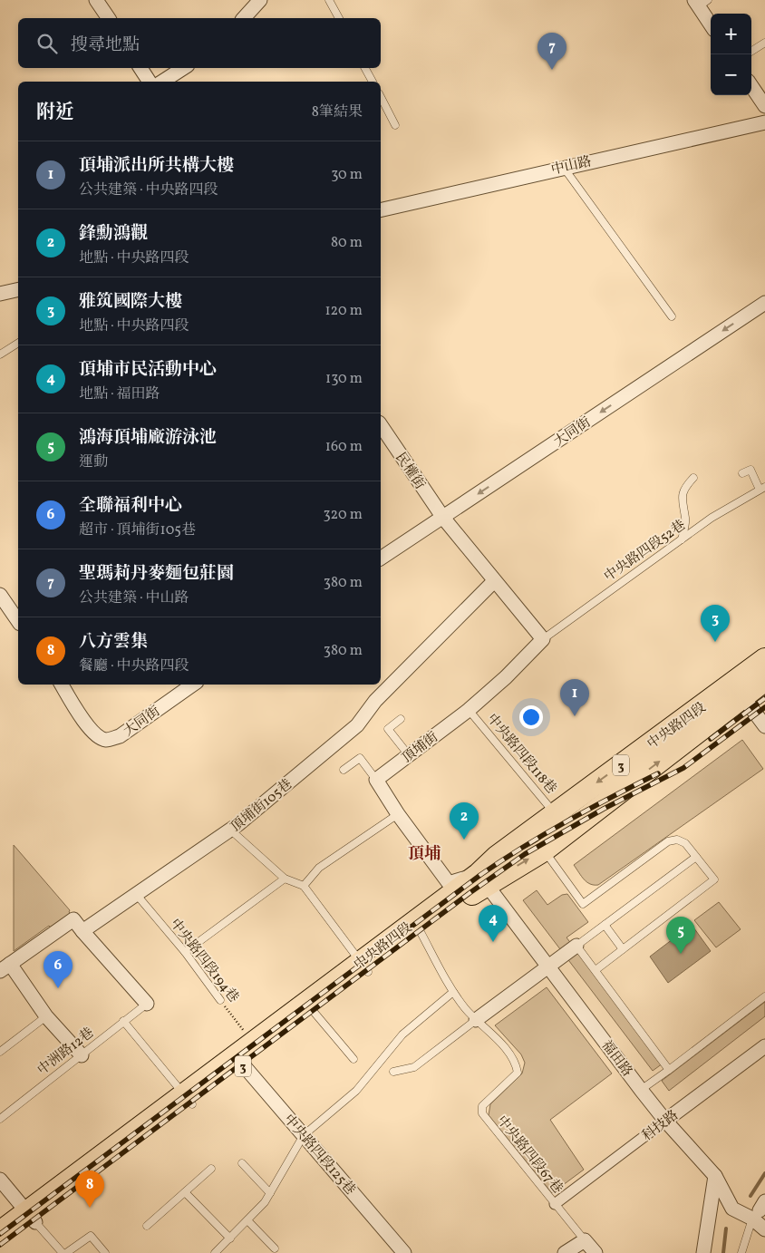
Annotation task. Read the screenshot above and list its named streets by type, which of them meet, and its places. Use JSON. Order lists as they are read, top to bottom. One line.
{"streets":{"main road":["中央路四段","3"],"street":["中山路","大同街","民權街","頂埔街","頂埔街105巷","福田路","科技路","中央路四段125巷"],"lane":["中央路四段52巷","中央路四段118巷","中央路四段194巷","中洲路12巷","中央路四段67巷"]},"crossings":[["大同街","民權街"],["中央路四段52巷","頂埔街"],["中央路四段","中央路四段118巷"],["中央路四段","中央路四段194巷"],["中央路四段","福田路"],["中央路四段","中央路四段125巷"],["中央路四段","中央路四段67巷"],["頂埔街","中央路四段118巷"],["頂埔街105巷","中央路四段194巷"],["福田路","科技路"],["科技路","中央路四段67巷"]],"one_way":["大同街"],"districts":["頂埔"],"page":{"map_buttons":["+","−"],"search":"搜尋地點","pins":["7","3","1","2","4","5","6","8"],"heading":["附近","8筆結果"],"list":[{"mark":"1","name":"頂埔派出所共構大樓","note":"公共建築 · 中央路四段","value":"30 m"},{"mark":"2","name":"鋒勳鴻觀","note":"地點 · 中央路四段","value":"80 m"},{"mark":"3","name":"雅筑國際大樓","note":"地點 · 中央路四段","value":"120 m"},{"mark":"4","name":"頂埔市民活動中心","note":"地點 · 福田路","value":"130 m"},{"mark":"5","name":"鴻海頂埔廠游泳池","note":"運動","value":"160 m"},{"mark":"6","name":"全聯福利中心","note":"超市 · 頂埔街105巷","value":"320 m"},{"mark":"7","name":"聖瑪莉丹麥麵包莊園","note":"公共建築 · 中山路","value":"380 m"},{"mark":"8","name":"八方雲集","note":"餐廳 · 中央路四段","value":"380 m"}]}}
